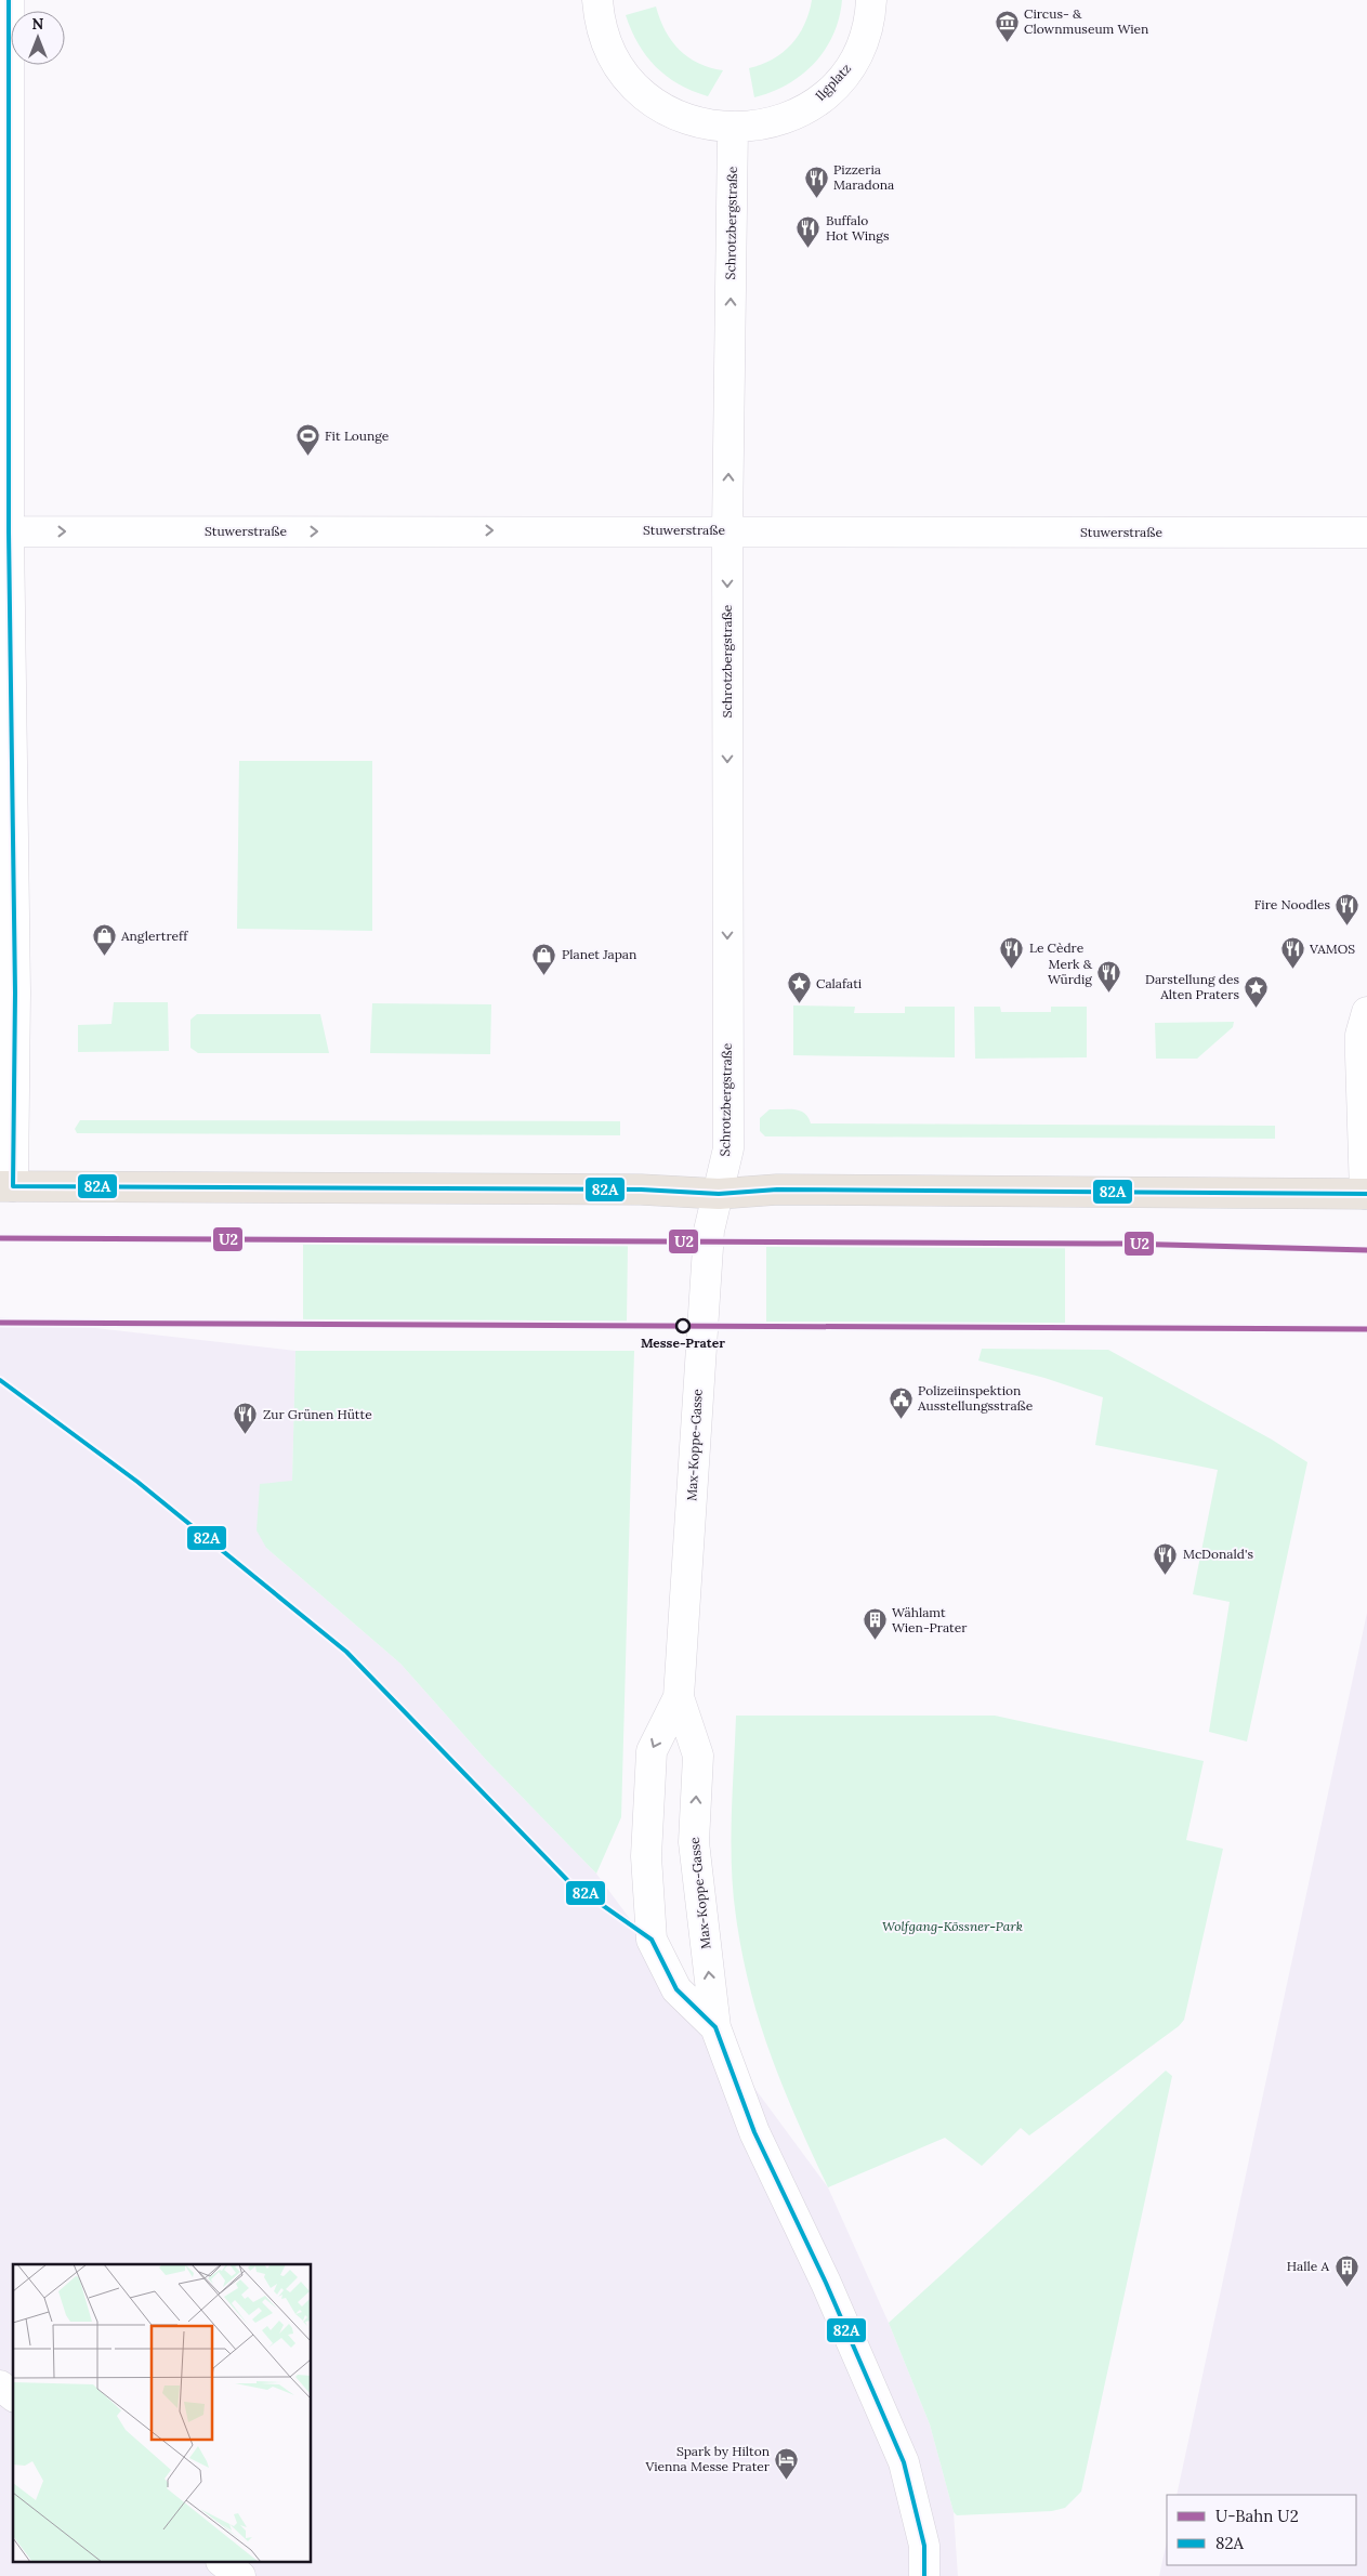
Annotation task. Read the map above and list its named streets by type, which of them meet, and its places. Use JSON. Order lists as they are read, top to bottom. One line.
{"streets":{"street":["Ilgplatz","Schrotzbergstraße","Stuwerstraße","Max-Koppe-Gasse"]},"crossings":[["Ilgplatz","Schrotzbergstraße"],["Schrotzbergstraße","Stuwerstraße"],["Schrotzbergstraße","Max-Koppe-Gasse"]],"one_way":["Stuwerstraße"],"parks":["Wolfgang-Kössner-Park"],"places":{"museum":["Circus- & Clownmuseum Wien"],"restaurant":["Pizzeria Maradona","Buffalo Hot Wings","Fire Noodles","Le Cèdre","VAMOS","Merk & Würdig","Zur Grünen Hütte","McDonald's"],"sports":["Fit Lounge"],"shop":["Anglertreff","Planet Japan"],"place":["Calafati","Darstellung des Alten Praters"],"other":["Messe-Prater"],"public building":["Polizeiinspektion Ausstellungsstraße"],"building":["Wählamt Wien-Prater","Halle A"],"hotel":["Spark by Hilton Vienna Messe Prater"]},"lines":["transit line 82A","metro line U2"],"legend":["U-Bahn U2","82A"],"north":"top"}
